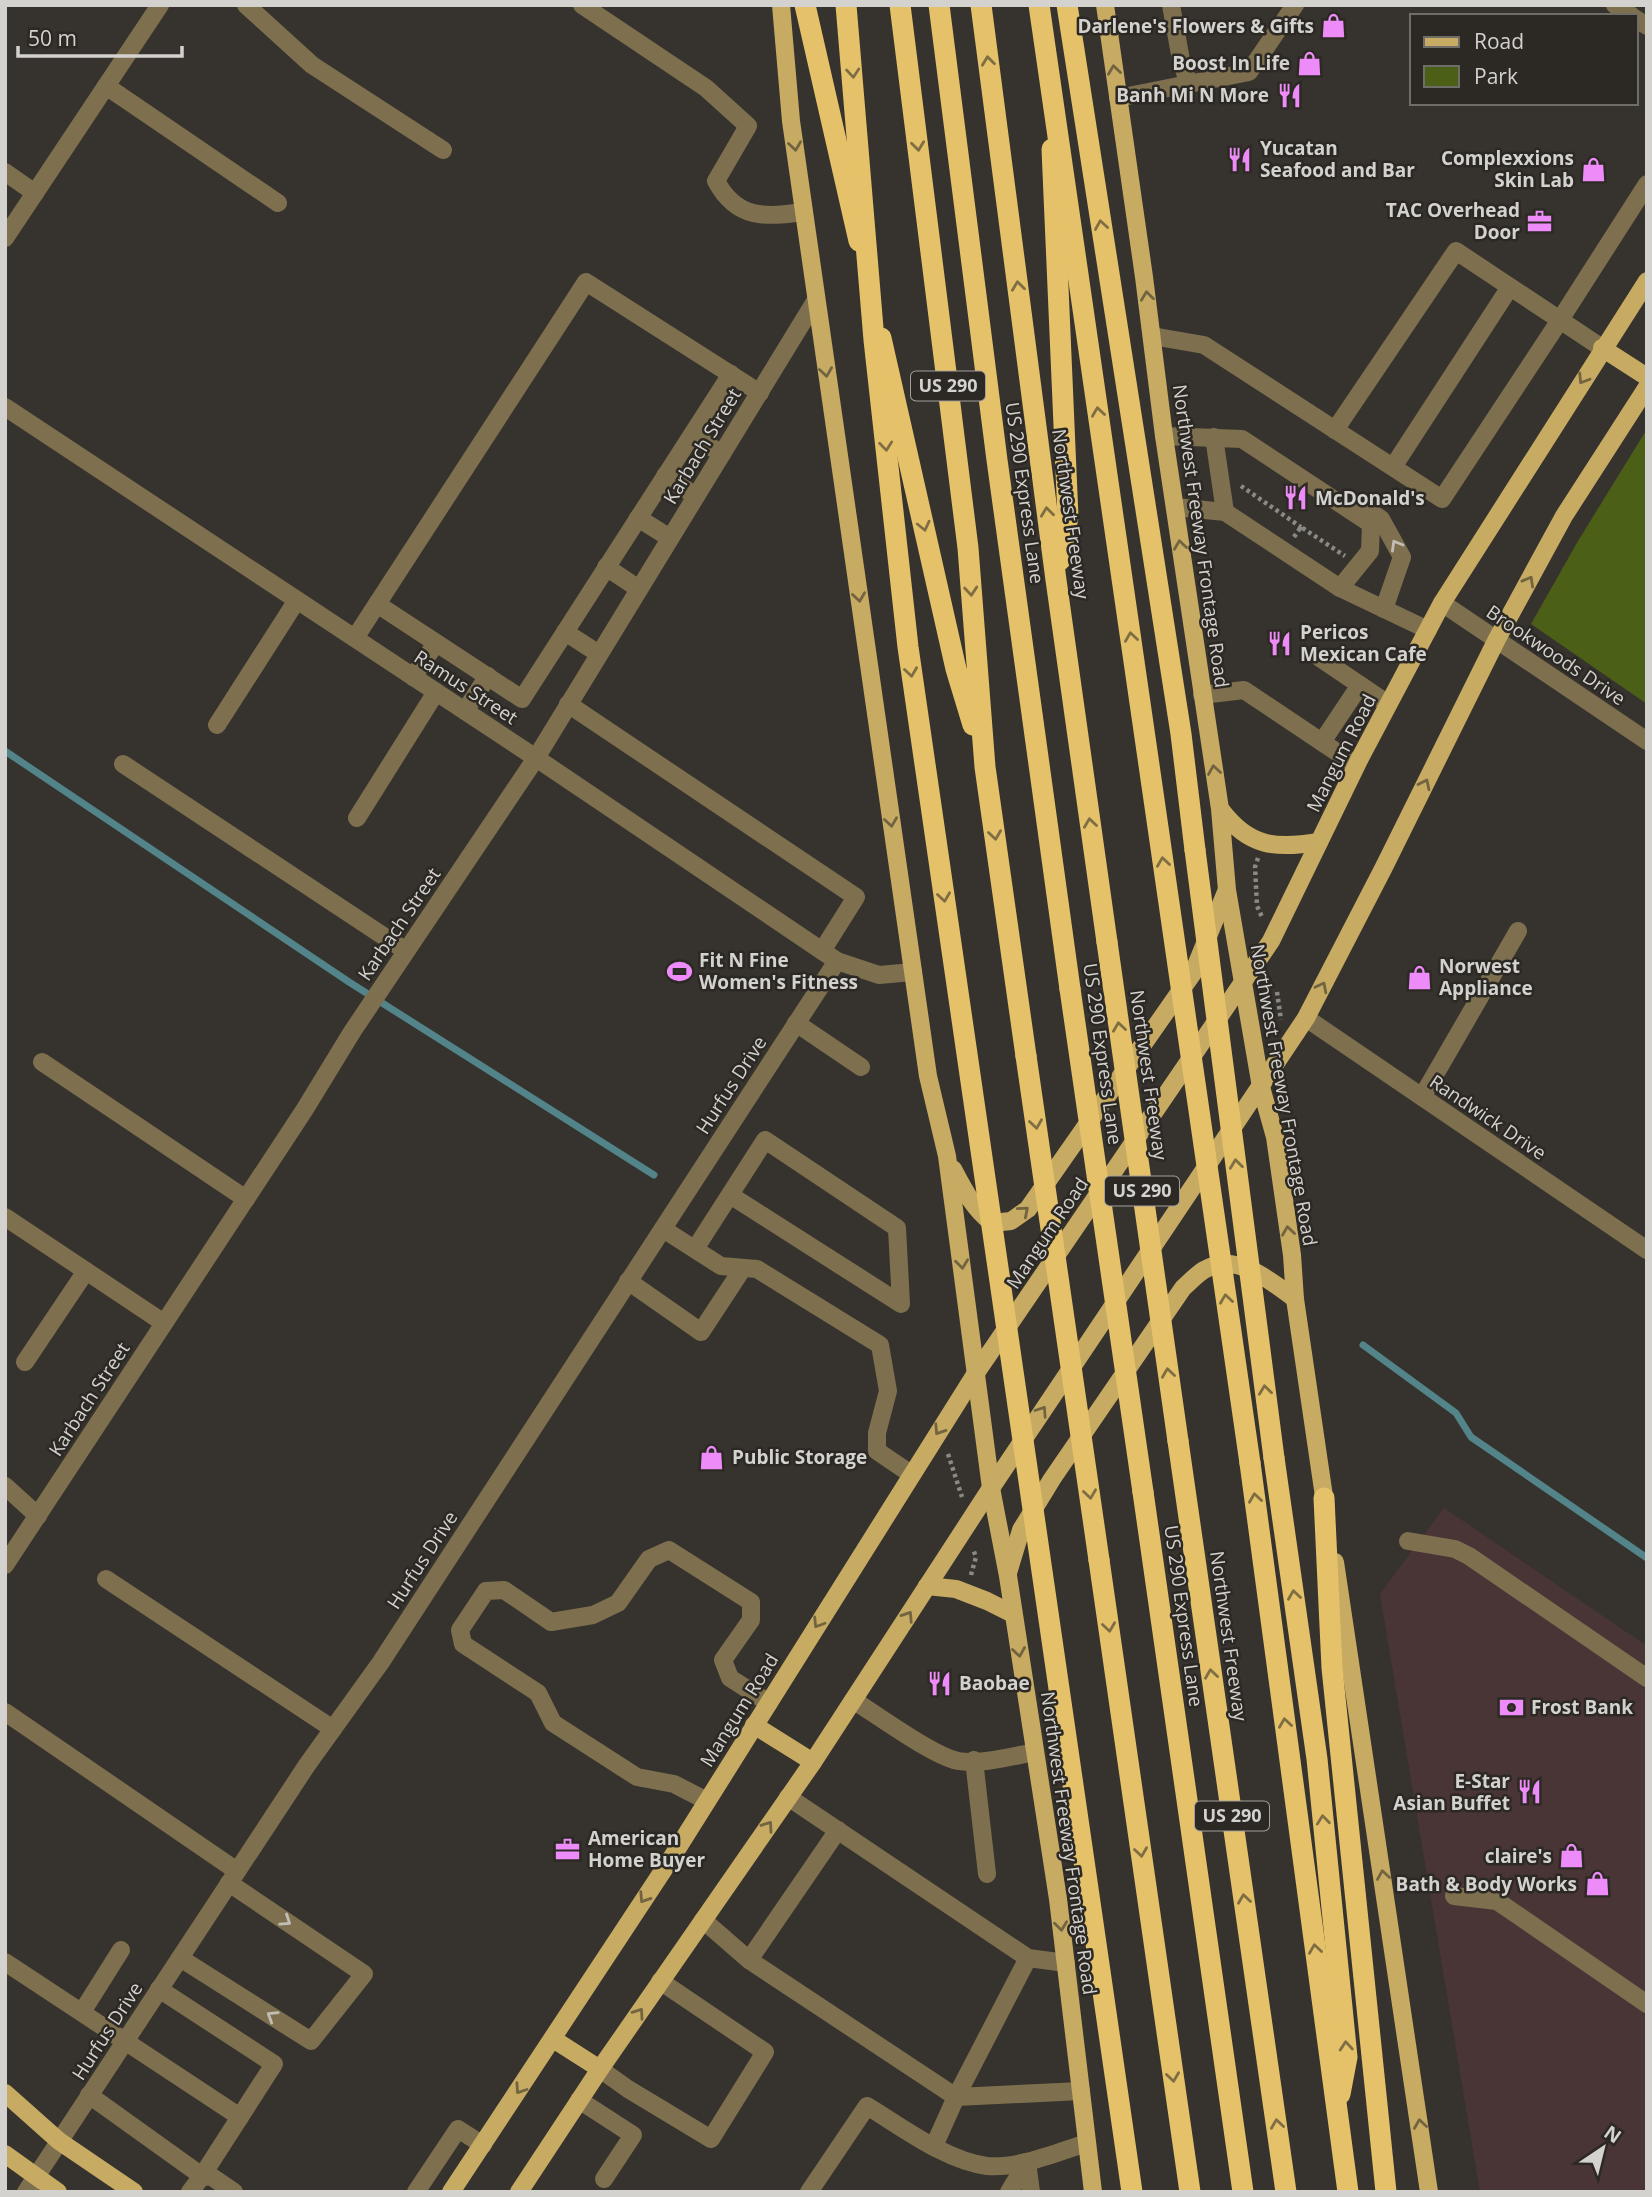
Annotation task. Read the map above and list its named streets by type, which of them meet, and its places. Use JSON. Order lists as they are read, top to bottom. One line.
{"streets":{"highway":["US 290","US 290 Express Lane","Northwest Freeway"],"main road":["Northwest Freeway Frontage Road","Mangum Road"],"street":["Karbach Street","Brookwoods Drive","Ramus Street","Hurfus Drive","Randwick Drive"]},"crossings":[["Karbach Street","Northwest Freeway Frontage Road"],["Karbach Street","Ramus Street"],["Karbach Street","Hurfus Drive"],["Northwest Freeway Frontage Road","Ramus Street"],["Northwest Freeway Frontage Road","Mangum Road"],["Brookwoods Drive","Mangum Road"],["Ramus Street","Hurfus Drive"]],"places":{"shop":["Darlene's Flowers & Gifts","Boost In Life","Complexxions Skin Lab","Norwest Appliance","Public Storage","claire's","Bath & Body Works"],"restaurant":["Banh Mi N More","Yucatan Seafood and Bar","McDonald's","Pericos Mexican Cafe","Baobae","E-Star Asian Buffet"],"office":["TAC Overhead Door","American Home Buyer"],"sports":["Fit N Fine Women's Fitness"],"bank":["Frost Bank"]},"legend":["Road","Park"],"scale_bar":"50 m","north":"top right"}
